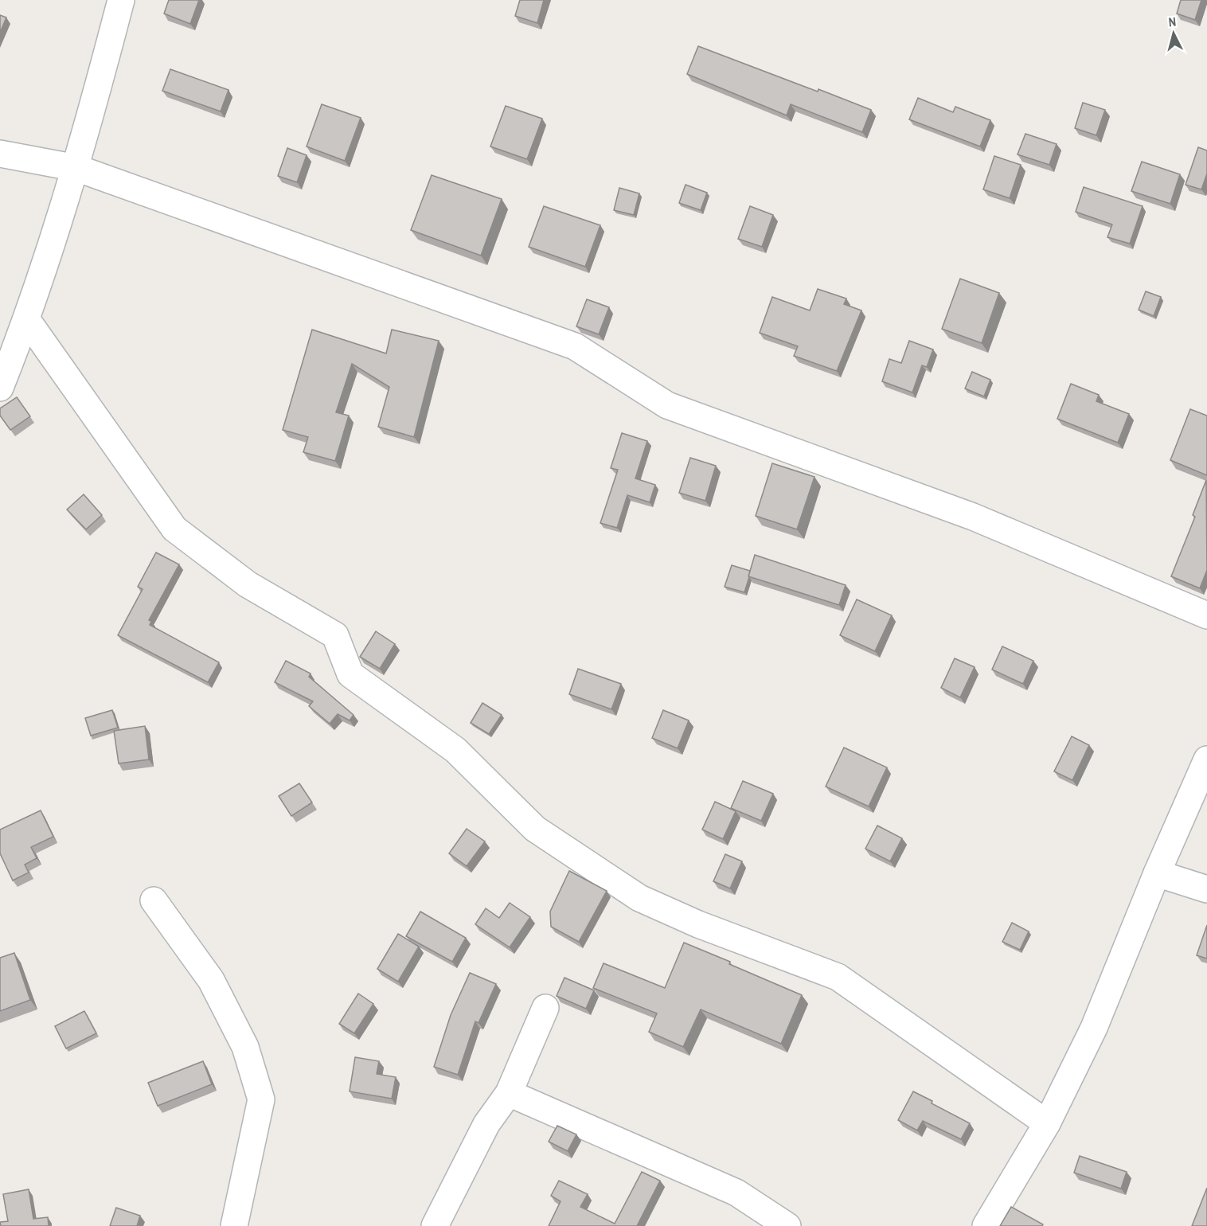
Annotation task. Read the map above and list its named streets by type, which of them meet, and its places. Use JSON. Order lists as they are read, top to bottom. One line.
{"north":"top"}
